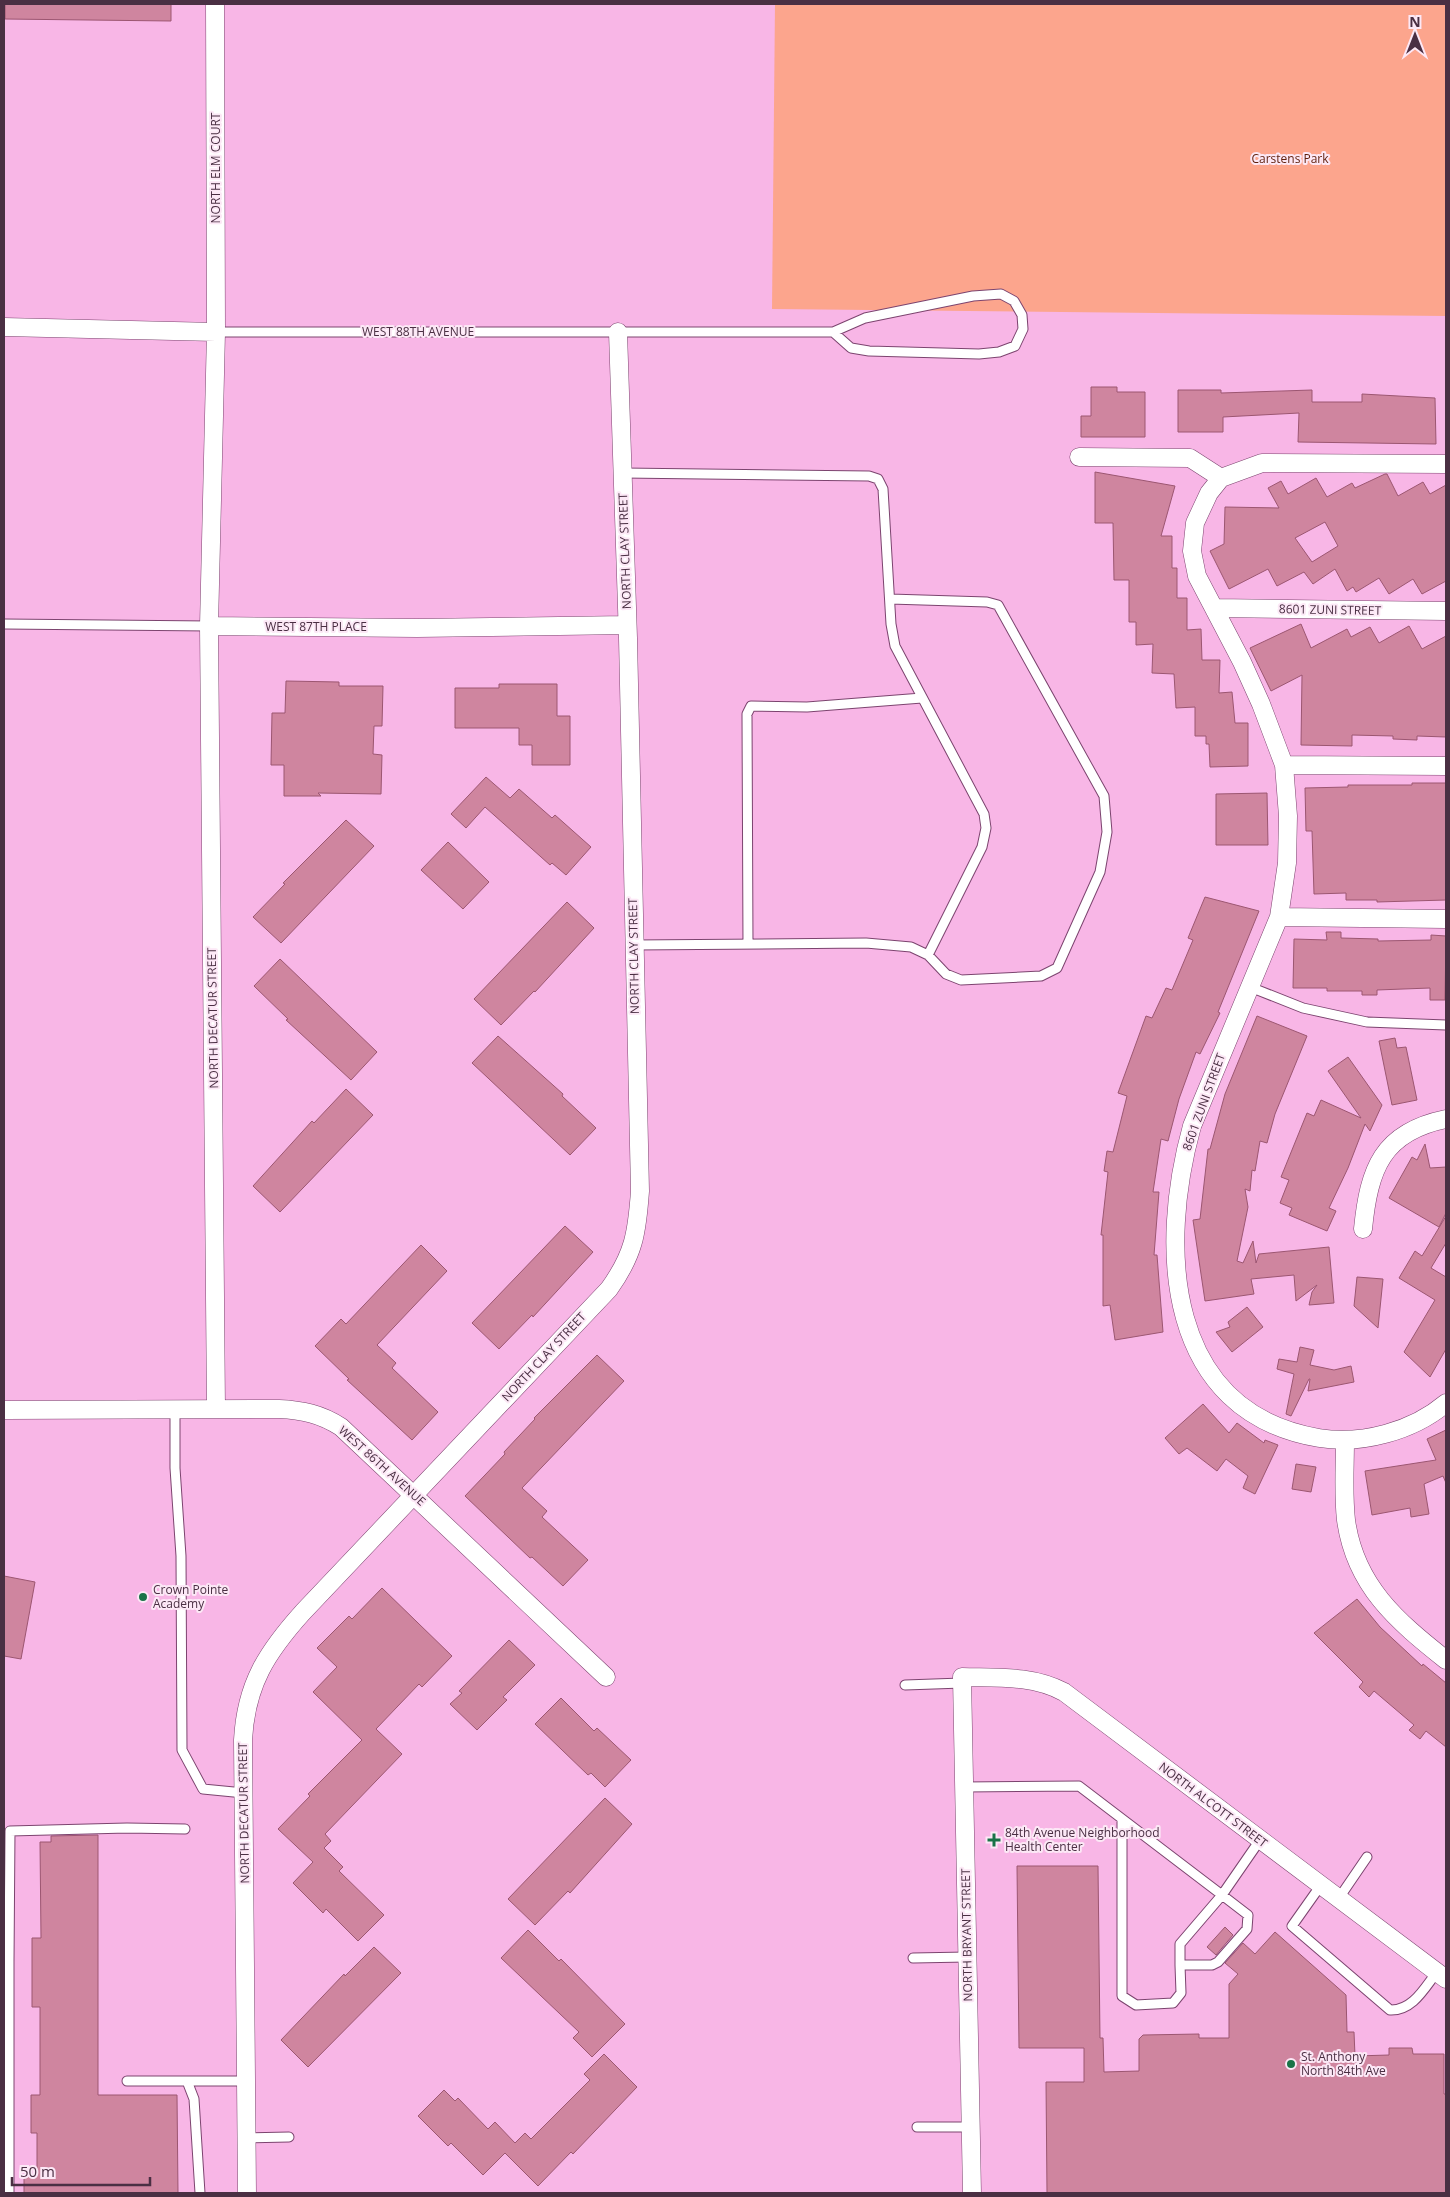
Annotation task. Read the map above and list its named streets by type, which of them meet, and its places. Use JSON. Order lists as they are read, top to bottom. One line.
{"streets":{"street":["NORTH ELM COURT","WEST 88TH AVENUE","NORTH CLAY STREET","8601 ZUNI STREET","WEST 87TH PLACE","NORTH DECATUR STREET","WEST 86TH AVENUE","NORTH ALCOTT STREET","NORTH BRYANT STREET"]},"crossings":[["NORTH ELM COURT","WEST 88TH AVENUE"],["NORTH ELM COURT","WEST 87TH PLACE"],["NORTH ELM COURT","NORTH DECATUR STREET"],["WEST 88TH AVENUE","NORTH CLAY STREET"],["NORTH CLAY STREET","WEST 87TH PLACE"],["NORTH CLAY STREET","NORTH DECATUR STREET"],["NORTH CLAY STREET","WEST 86TH AVENUE"],["WEST 87TH PLACE","NORTH DECATUR STREET"],["NORTH DECATUR STREET","WEST 86TH AVENUE"],["NORTH ALCOTT STREET","NORTH BRYANT STREET"]],"parks":["Carstens Park"],"places":{"other":["Crown Pointe Academy","St. Anthony North 84th Ave"],"health":["84th Avenue Neighborhood Health Center"]},"scale_bar":"50 m","north":"top"}
